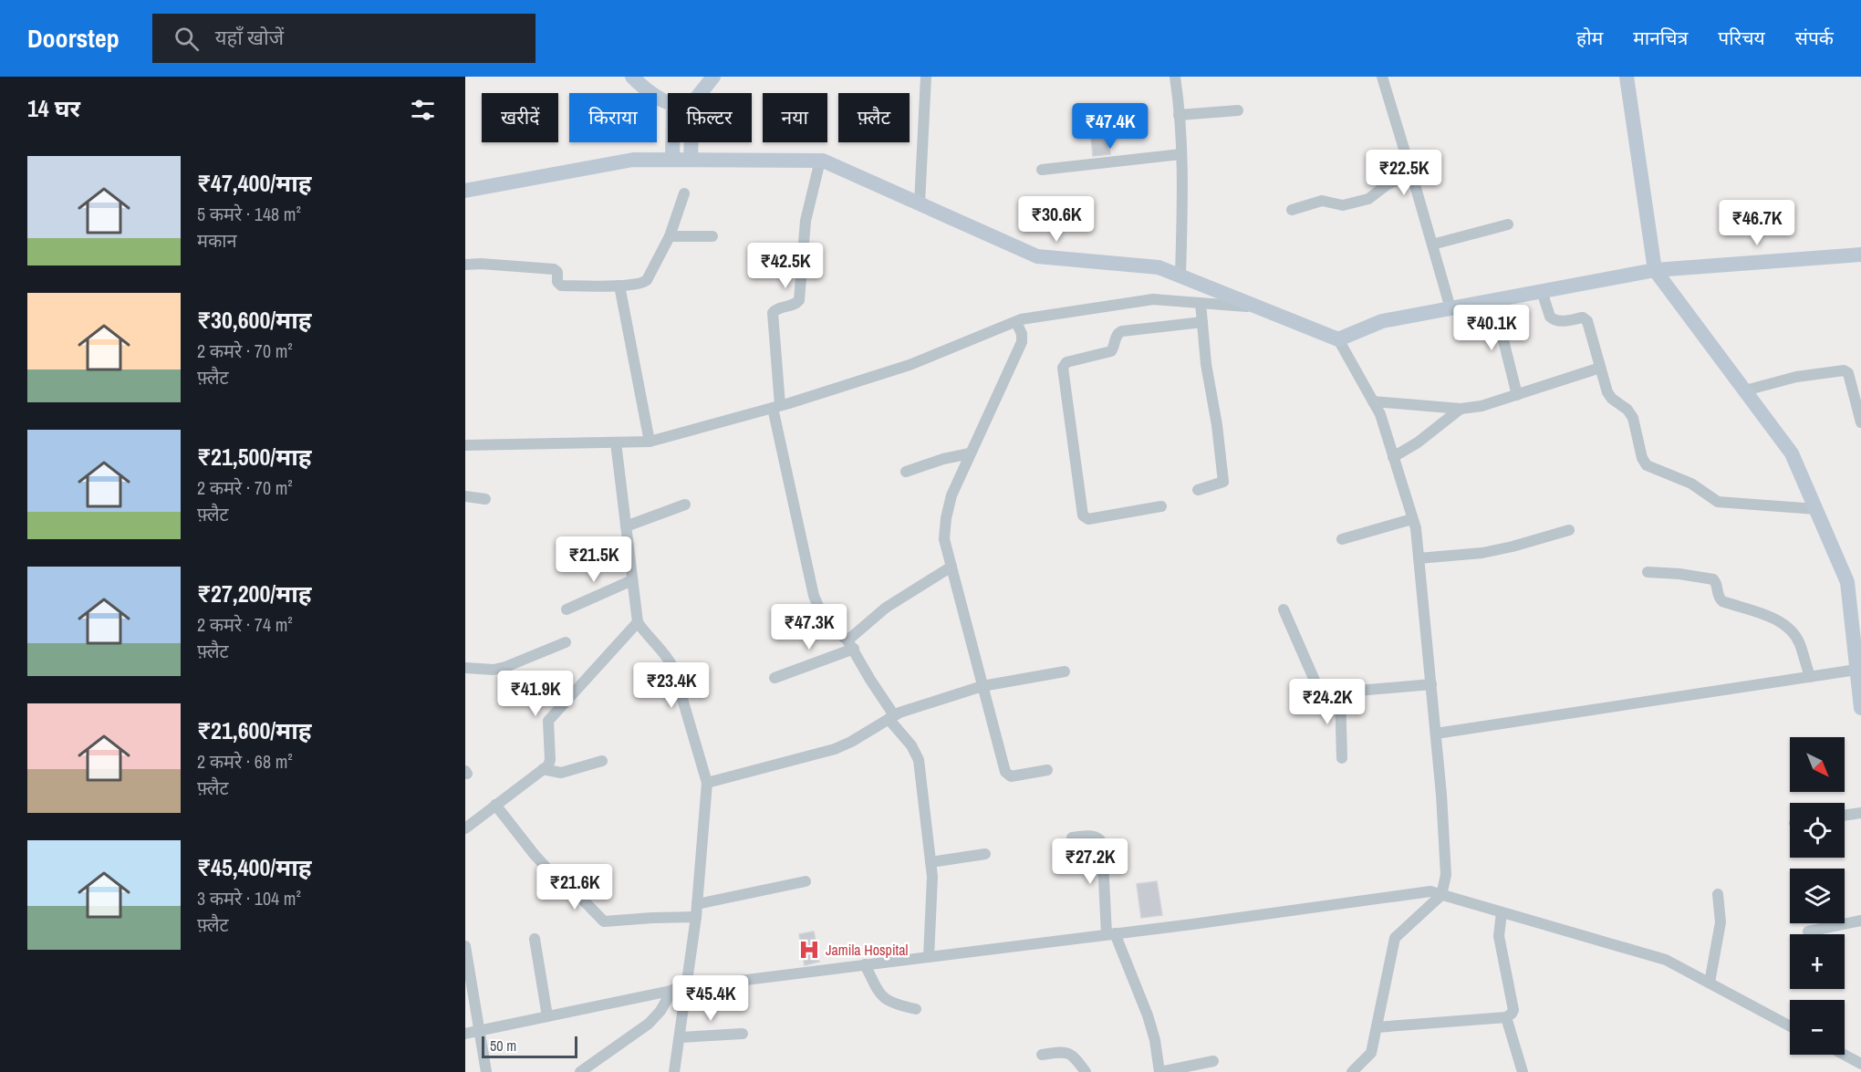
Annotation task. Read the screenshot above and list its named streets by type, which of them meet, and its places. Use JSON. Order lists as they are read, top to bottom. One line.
{"places":{"hospital":["Jamila Hospital"]},"scale_bar":"50 m","north":"bottom right","page":{"header":"Doorstep","search":"यहाँ खोजें","nav":["होम","मानचित्र","परिचय","संपर्क"],"heading":"14 घर","chip":["खरीदें","किराया","फ़िल्टर","नया","फ़्लैट"],"price":["₹47.4K","₹22.5K","₹30.6K","₹46.7K","₹42.5K","₹40.1K","₹21.5K","₹47.3K","₹23.4K","₹41.9K","₹24.2K","₹27.2K","₹21.6K","₹45.4K"],"list":[{"name":"₹47,400/माह","note":"5 कमरे · 148 m² · मकान"},{"name":"₹30,600/माह","note":"2 कमरे · 70 m² · फ़्लैट"},{"name":"₹21,500/माह","note":"2 कमरे · 70 m² · फ़्लैट"},{"name":"₹27,200/माह","note":"2 कमरे · 74 m² · फ़्लैट"},{"name":"₹21,600/माह","note":"2 कमरे · 68 m² · फ़्लैट"},{"name":"₹45,400/माह","note":"3 कमरे · 104 m² · फ़्लैट"}],"map_buttons":["+","−"],"scale":"50 m"}}
